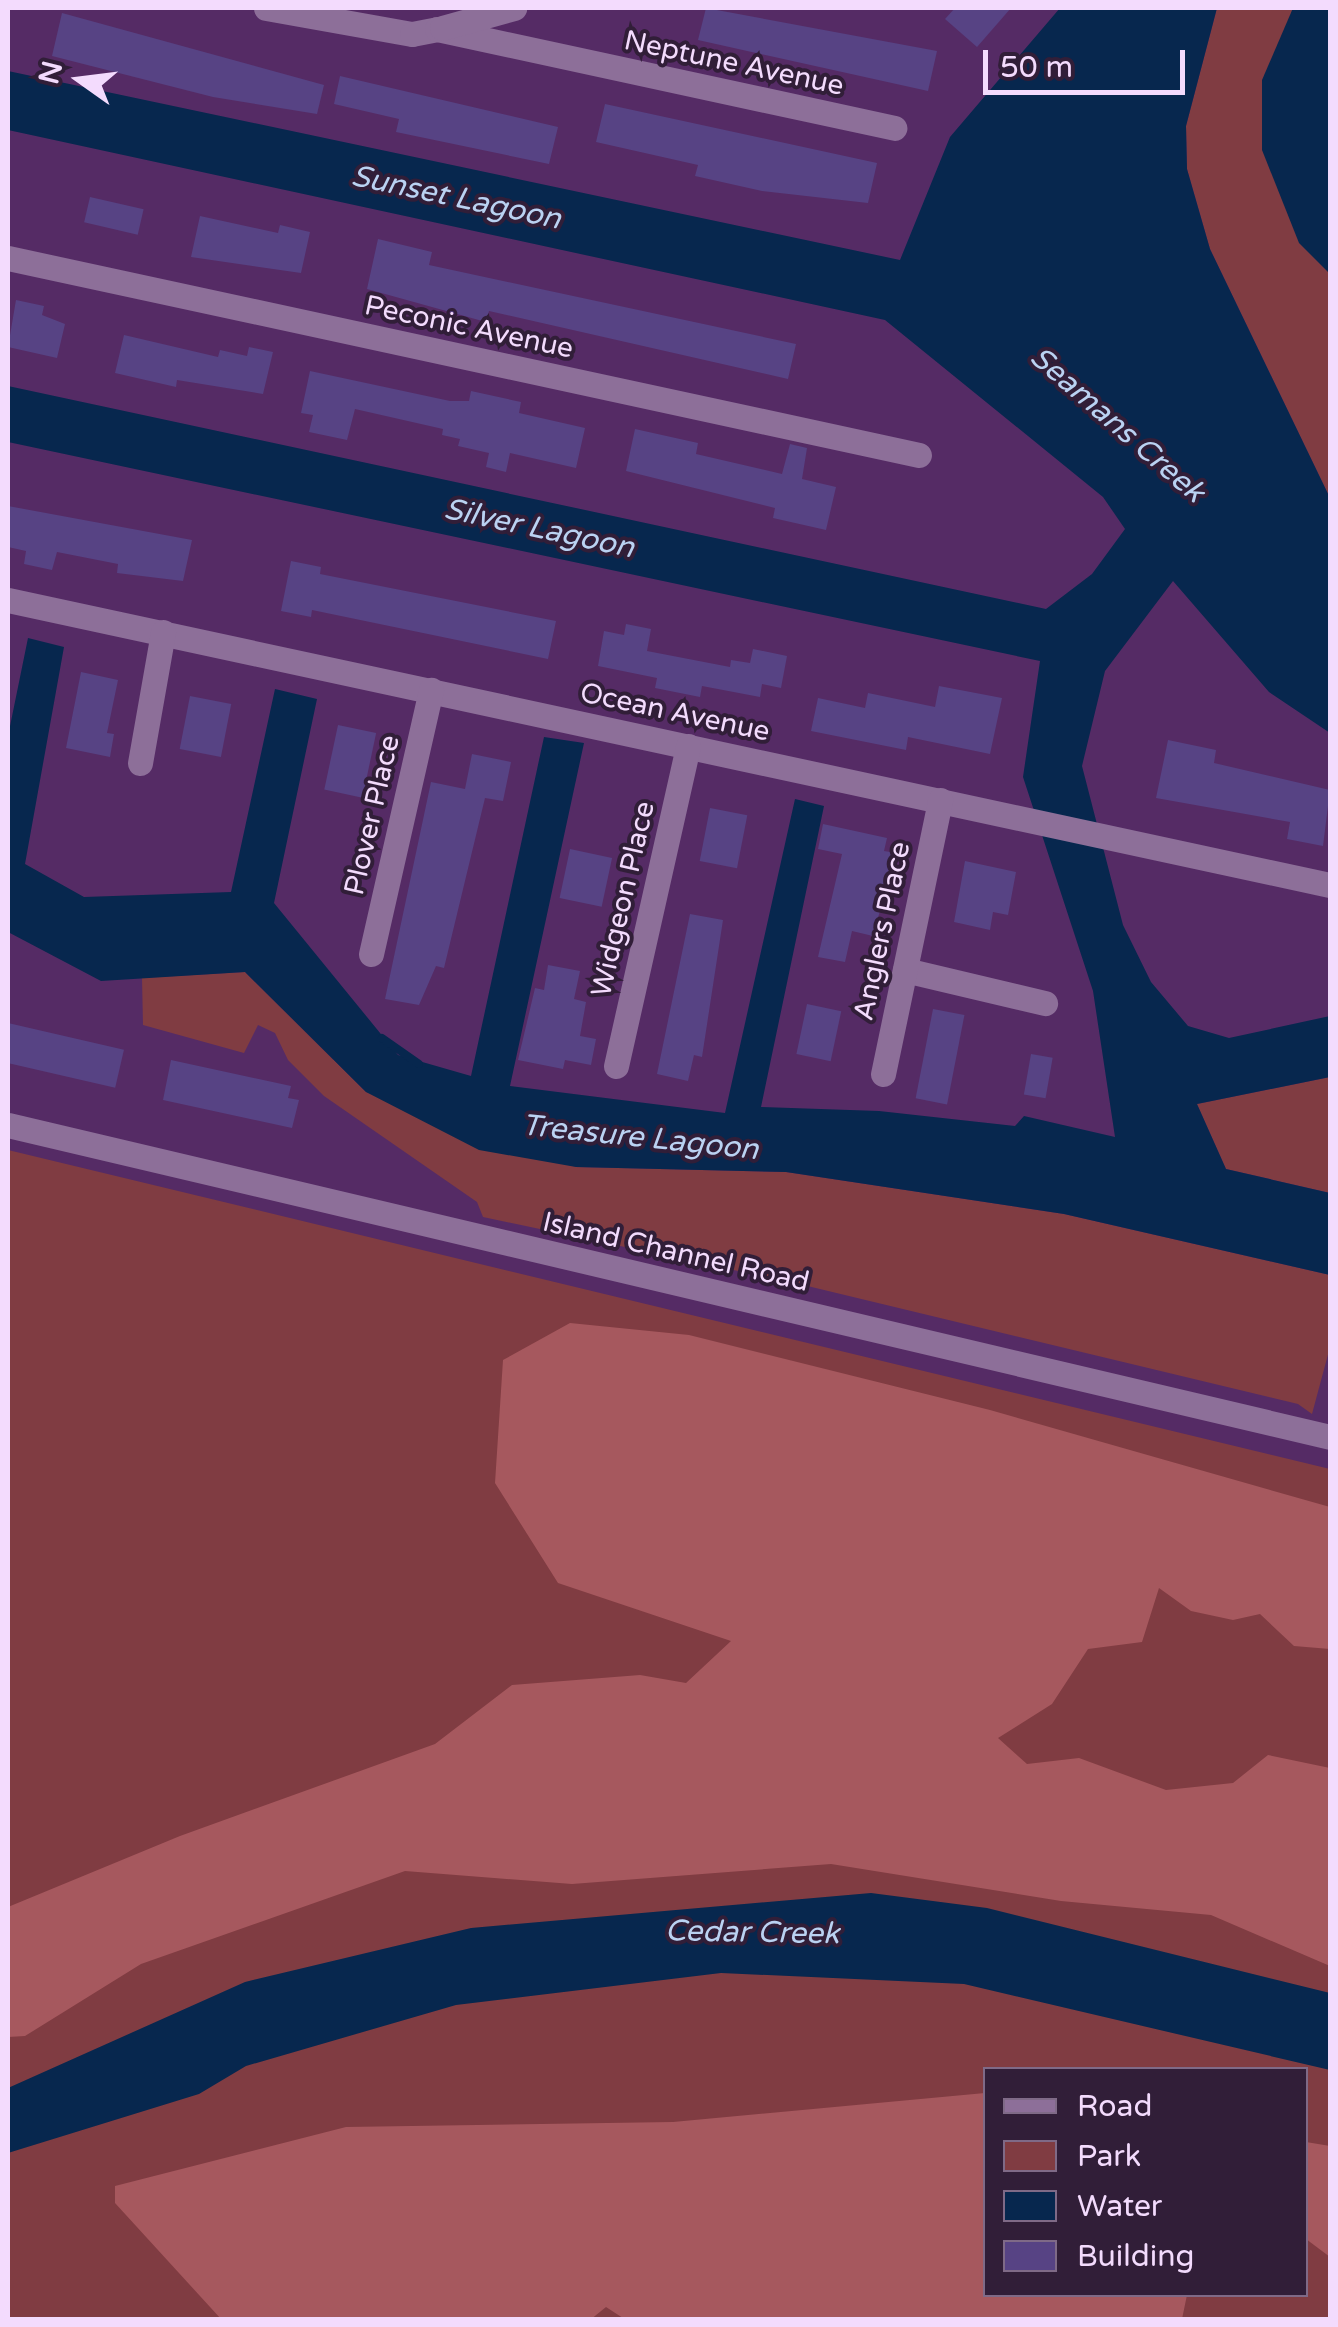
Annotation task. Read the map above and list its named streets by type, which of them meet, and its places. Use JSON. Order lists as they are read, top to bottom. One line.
{"streets":{"street":["Neptune Avenue","Peconic Avenue","Ocean Avenue","Plover Place","Widgeon Place","Anglers Place","Island Channel Road"]},"crossings":[["Ocean Avenue","Plover Place"],["Ocean Avenue","Widgeon Place"],["Ocean Avenue","Anglers Place"]],"water":["Sunset Lagoon","Seamans Creek","Silver Lagoon","Treasure Lagoon","Cedar Creek"],"legend":["Road","Park","Water","Building"],"scale_bar":"50 m","north":"left"}
